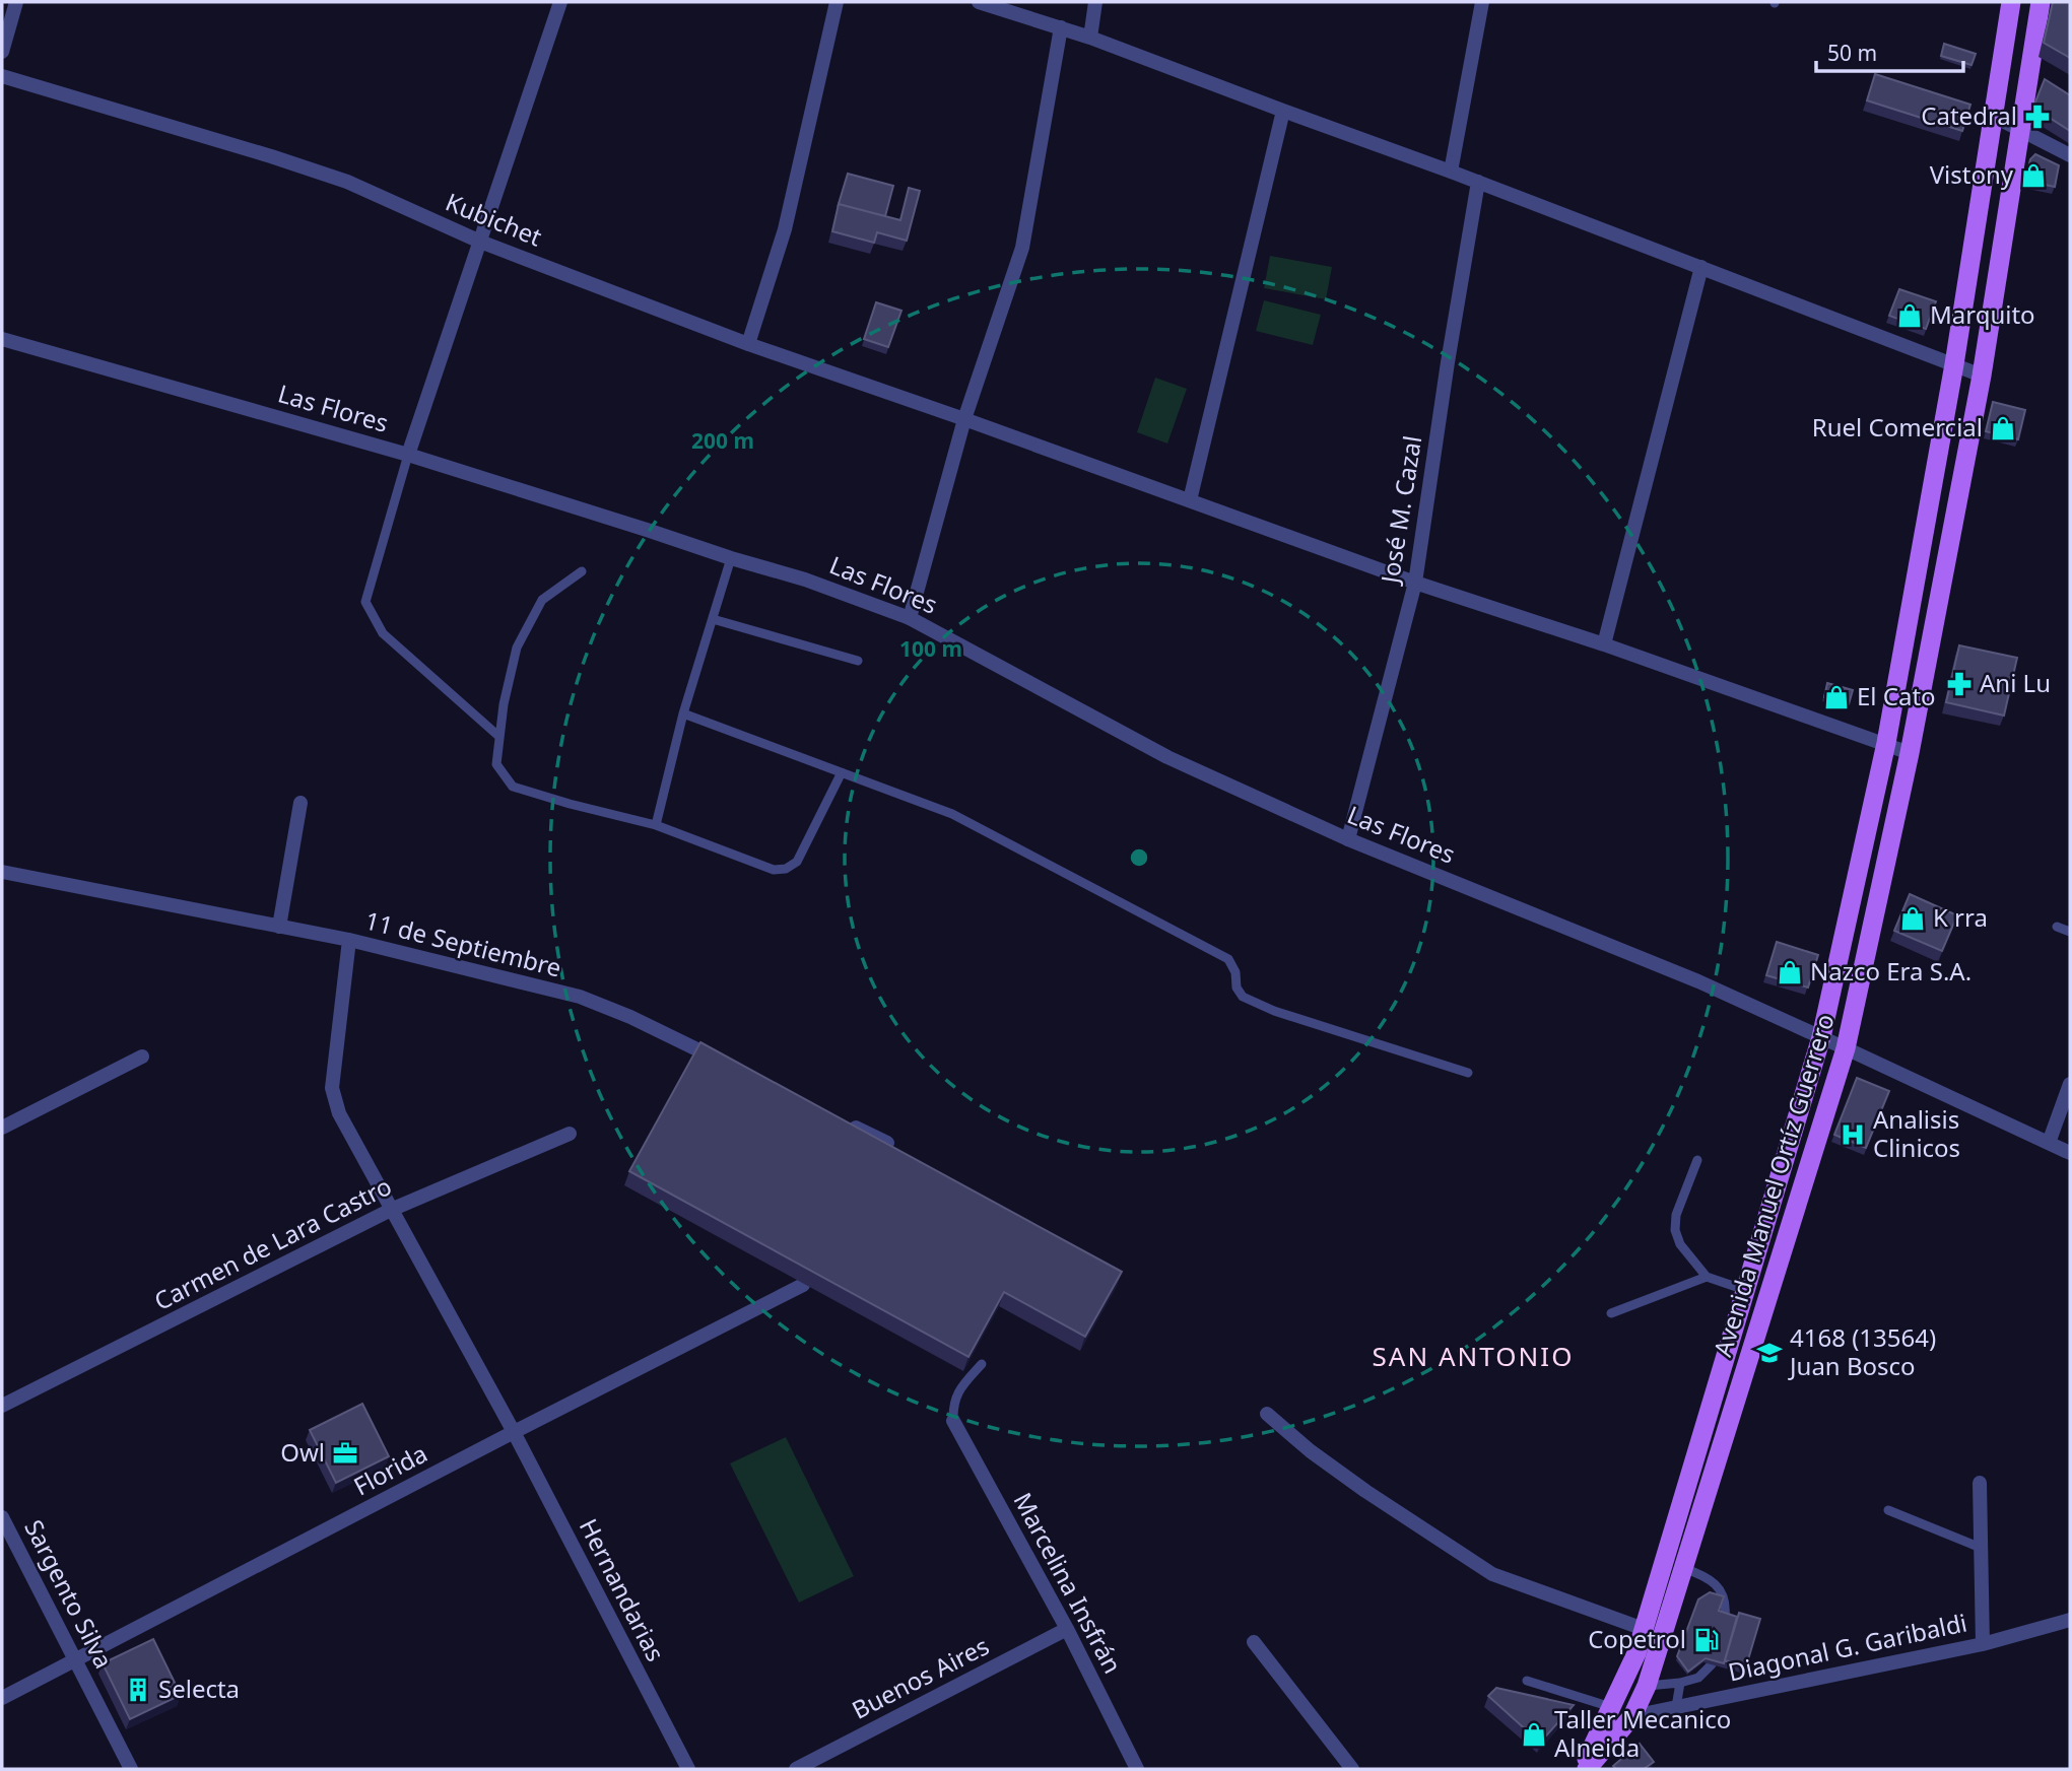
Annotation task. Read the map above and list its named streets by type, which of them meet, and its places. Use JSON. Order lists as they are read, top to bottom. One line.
{"streets":{"main road":["Avenida Manuel Ortíz Guerrero"],"street":["Kubichet","Las Flores","José M. Cazal","11 de Septiembre","Carmen de Lara Castro","Florida","Marcelina Insfrán","Hernandarias","Sargento Silva","Diagonal G. Garibaldi","Buenos Aires"]},"crossings":[["Kubichet","José M. Cazal"],["Kubichet","Avenida Manuel Ortíz Guerrero"],["Las Flores","José M. Cazal"],["Las Flores","Avenida Manuel Ortíz Guerrero"],["11 de Septiembre","Hernandarias"],["Avenida Manuel Ortíz Guerrero","Diagonal G. Garibaldi"],["Carmen de Lara Castro","Hernandarias"],["Florida","Hernandarias"],["Florida","Sargento Silva"],["Marcelina Insfrán","Buenos Aires"]],"districts":["SAN ANTONIO"],"places":{"pharmacy":["Catedral","Ani Lu"],"shop":["Vistony","Marquito","Ruel Comercial","El Cato","K rra","Nazco Era S.A.","Taller Mecanico Alneida"],"hospital":["Analisis Clinicos"],"school or university":["4168 (13564) Juan Bosco"],"office":["Owl"],"fuel station":["Copetrol"],"building":["Selecta"]},"scale_bar":"50 m","rings":["200 m","100 m"]}
